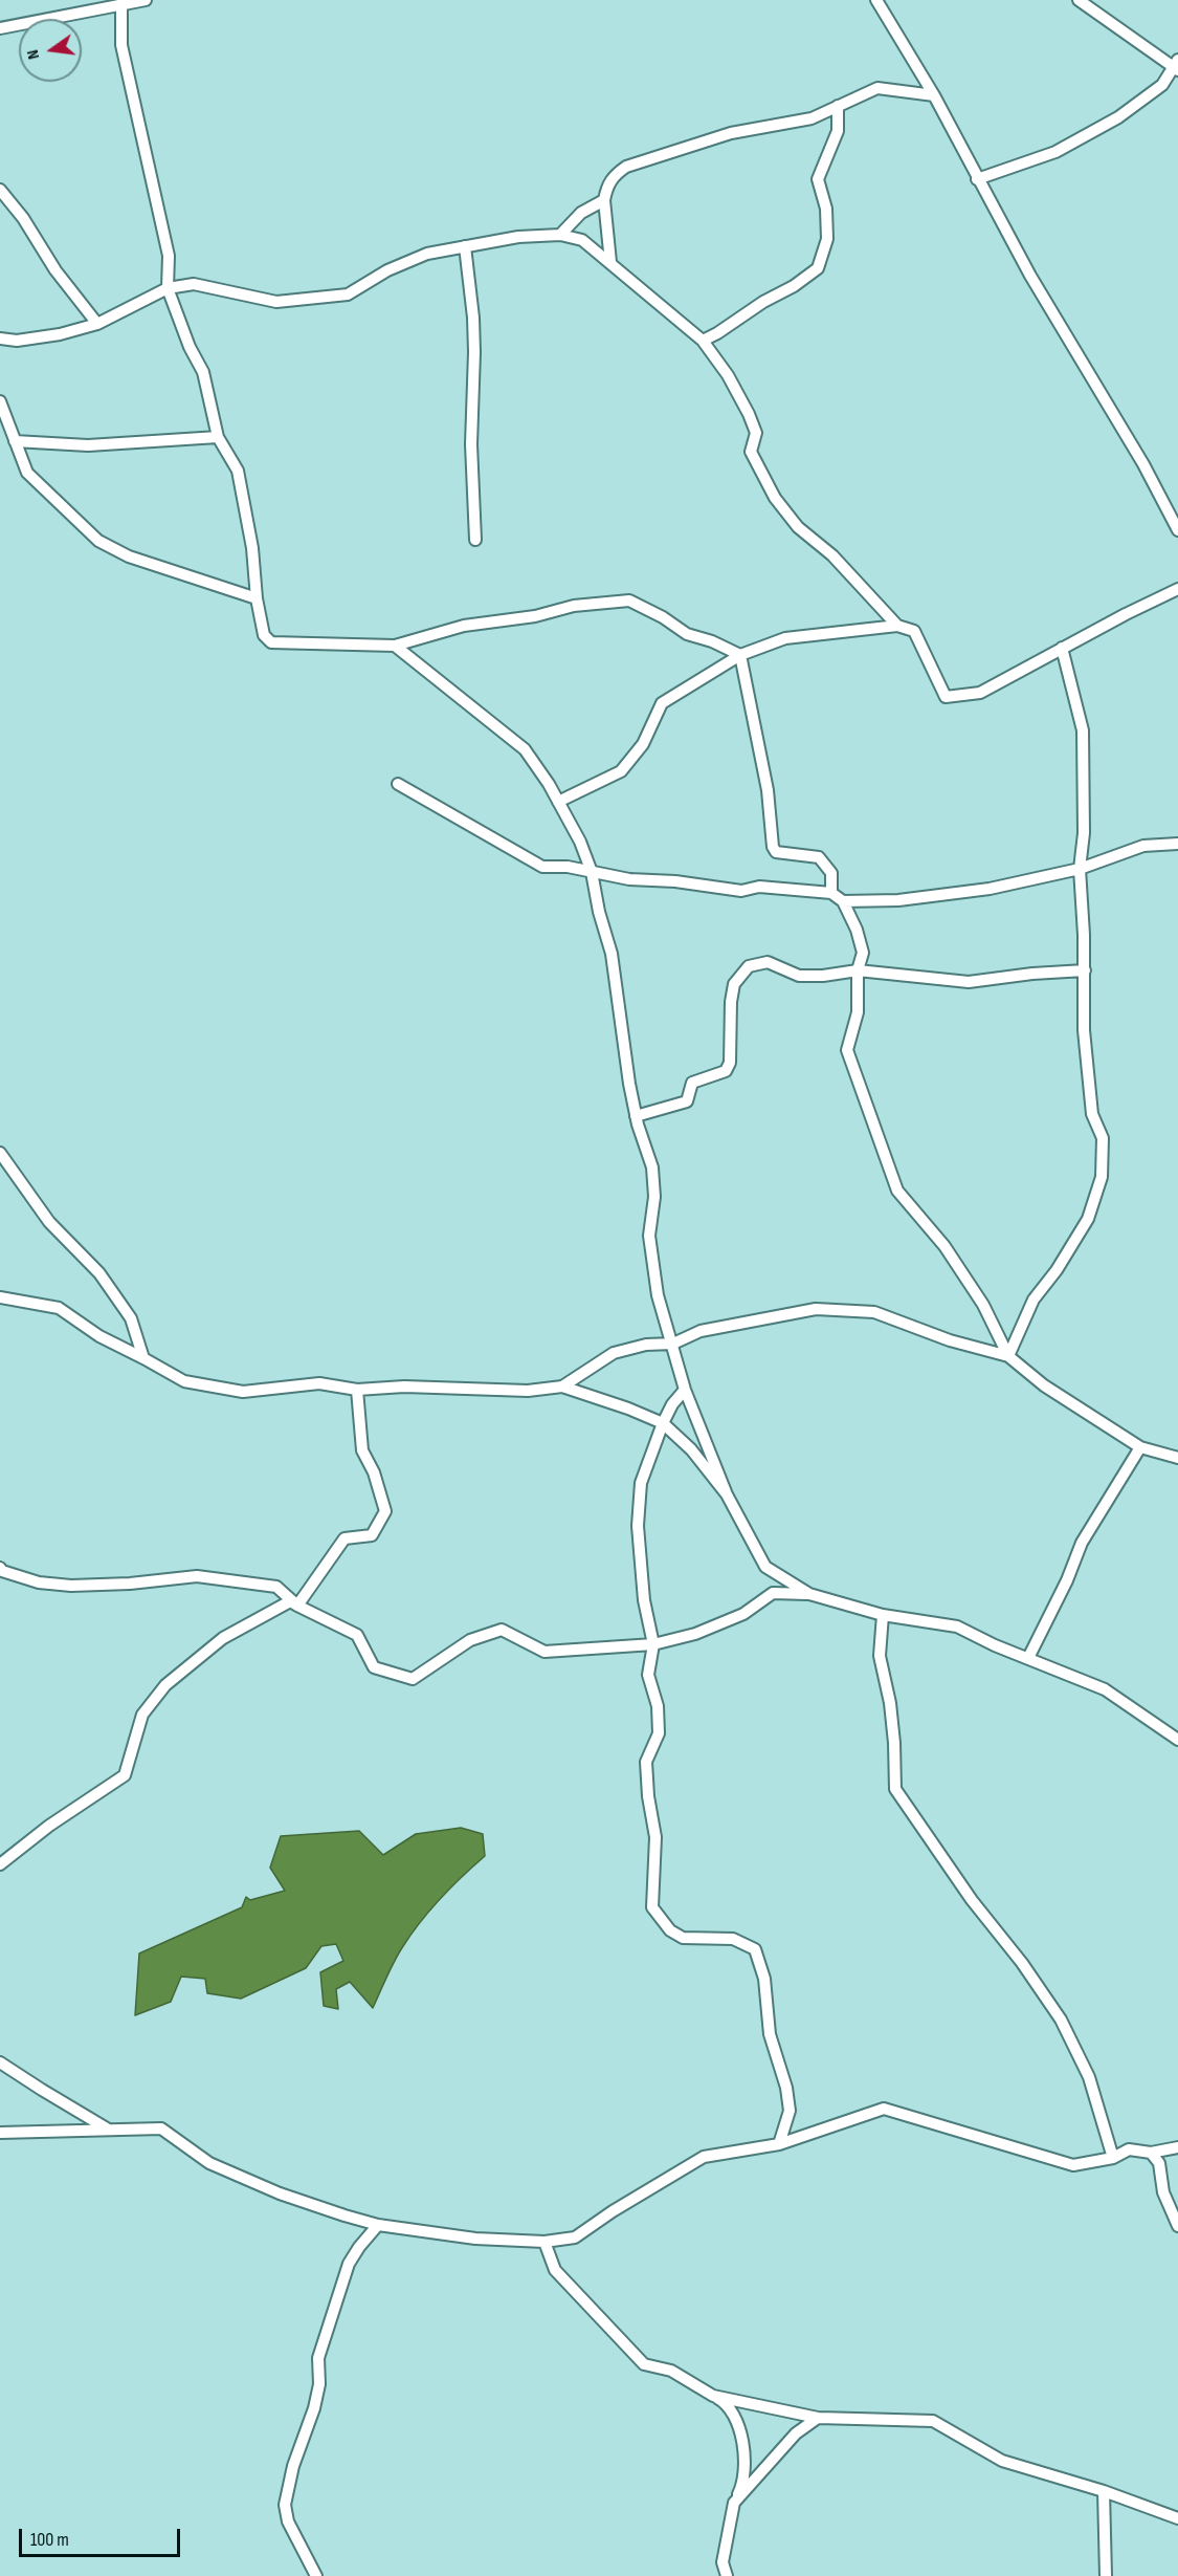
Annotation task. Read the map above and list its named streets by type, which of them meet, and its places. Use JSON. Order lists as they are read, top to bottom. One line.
{"scale_bar":"100 m","north":"left"}
